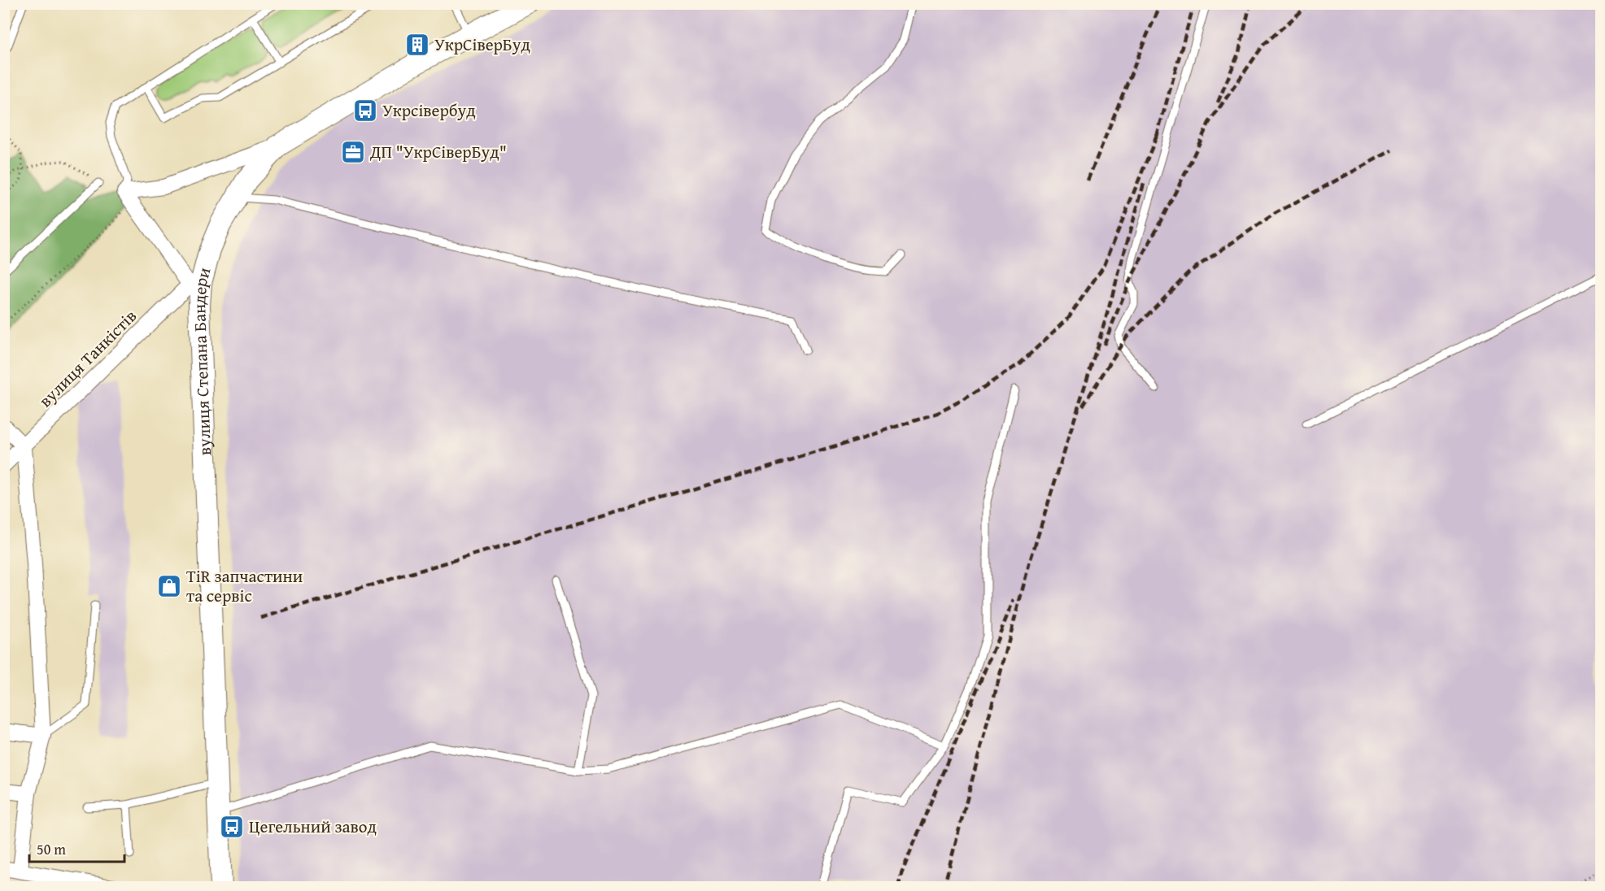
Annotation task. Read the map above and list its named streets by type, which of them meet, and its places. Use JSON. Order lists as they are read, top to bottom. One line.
{"streets":{"street":["вулиця Танкістів","вулиця Степана Бандери"]},"crossings":[["вулиця Танкістів","вулиця Степана Бандери"]],"places":{"building":["УкрСіверБуд"],"bus stop":["Укрсівербуд","Цегельний завод"],"office":["ДП \"УкрСіверБуд\""],"shop":["TiR запчастини та сервіс"]},"scale_bar":"50 m"}
